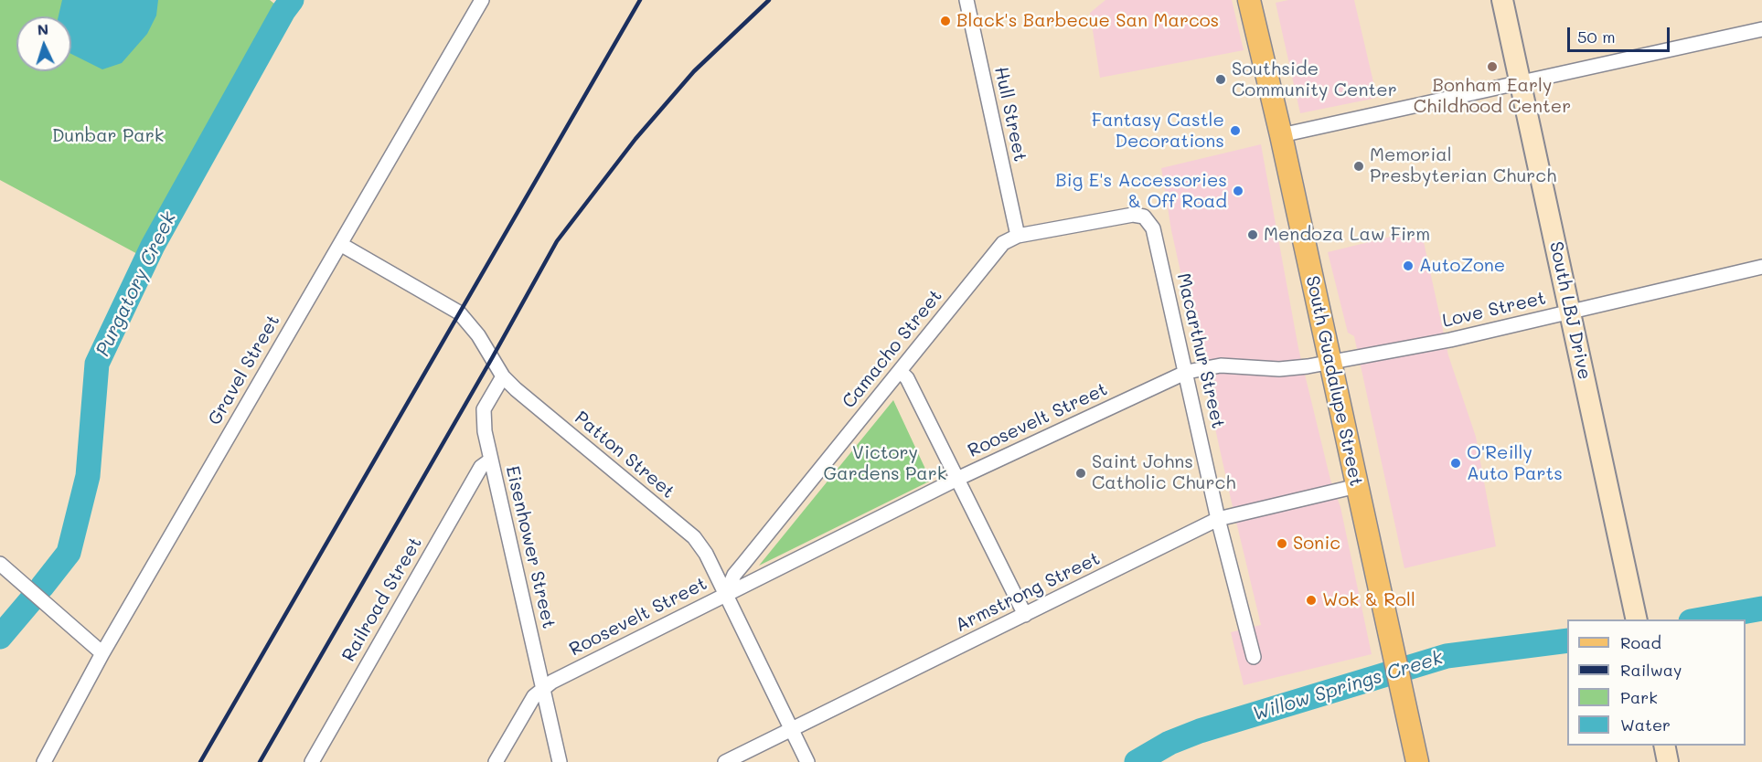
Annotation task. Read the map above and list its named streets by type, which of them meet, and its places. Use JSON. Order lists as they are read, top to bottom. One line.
{"streets":{"main road":["South Guadalupe Street"],"street":["Hull Street","Love Street","South LBJ Drive","Camacho Street","Macarthur Street","Gravel Street","Roosevelt Street","Patton Street","Eisenhower Street","Armstrong Street","Railroad Street"]},"crossings":[["Hull Street","Camacho Street"],["Love Street","South LBJ Drive"],["Love Street","South Guadalupe Street"],["Love Street","Roosevelt Street"],["Camacho Street","Macarthur Street"],["Camacho Street","Roosevelt Street"],["Camacho Street","Patton Street"],["Macarthur Street","Roosevelt Street"],["Macarthur Street","Armstrong Street"],["Gravel Street","Patton Street"],["South Guadalupe Street","Roosevelt Street"],["South Guadalupe Street","Armstrong Street"],["Roosevelt Street","Patton Street"],["Roosevelt Street","Eisenhower Street"],["Patton Street","Eisenhower Street"],["Patton Street","Armstrong Street"],["Eisenhower Street","Railroad Street"]],"water":["Purgatory Creek","Willow Springs Creek"],"parks":["Dunbar Park","Victory Gardens Park"],"places":["Black's Barbecue San Marcos","Bonham Early Childhood Center","Southside Community Center","Fantasy Castle Decorations","Memorial Presbyterian Church","Big E's Accessories & Off Road","Mendoza Law Firm","AutoZone","O'Reilly Auto Parts","Saint Johns Catholic Church","Sonic","Wok & Roll"],"legend":["Road","Railway","Park","Water"],"scale_bar":"50 m","north":"top"}
